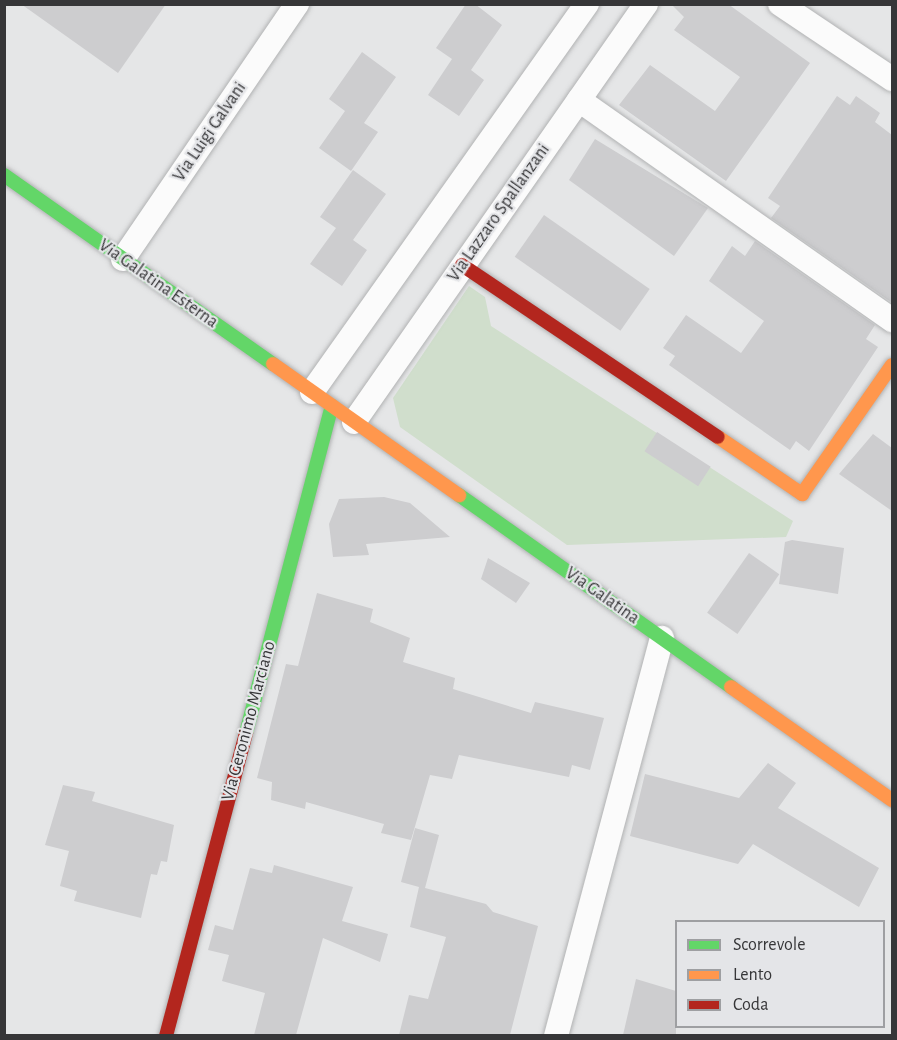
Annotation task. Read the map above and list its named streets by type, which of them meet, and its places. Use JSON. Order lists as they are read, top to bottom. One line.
{"streets":{"street":["Via Luigi Galvani","Via Lazzaro Spallanzani","Via Galatina Esterna","Via Galatina","Via Geronimo Marciano"]},"crossings":[["Via Luigi Galvani","Via Galatina Esterna"],["Via Lazzaro Spallanzani","Via Galatina"],["Via Galatina Esterna","Via Galatina"],["Via Galatina","Via Geronimo Marciano"]],"legend":["Scorrevole","Lento","Coda"]}
